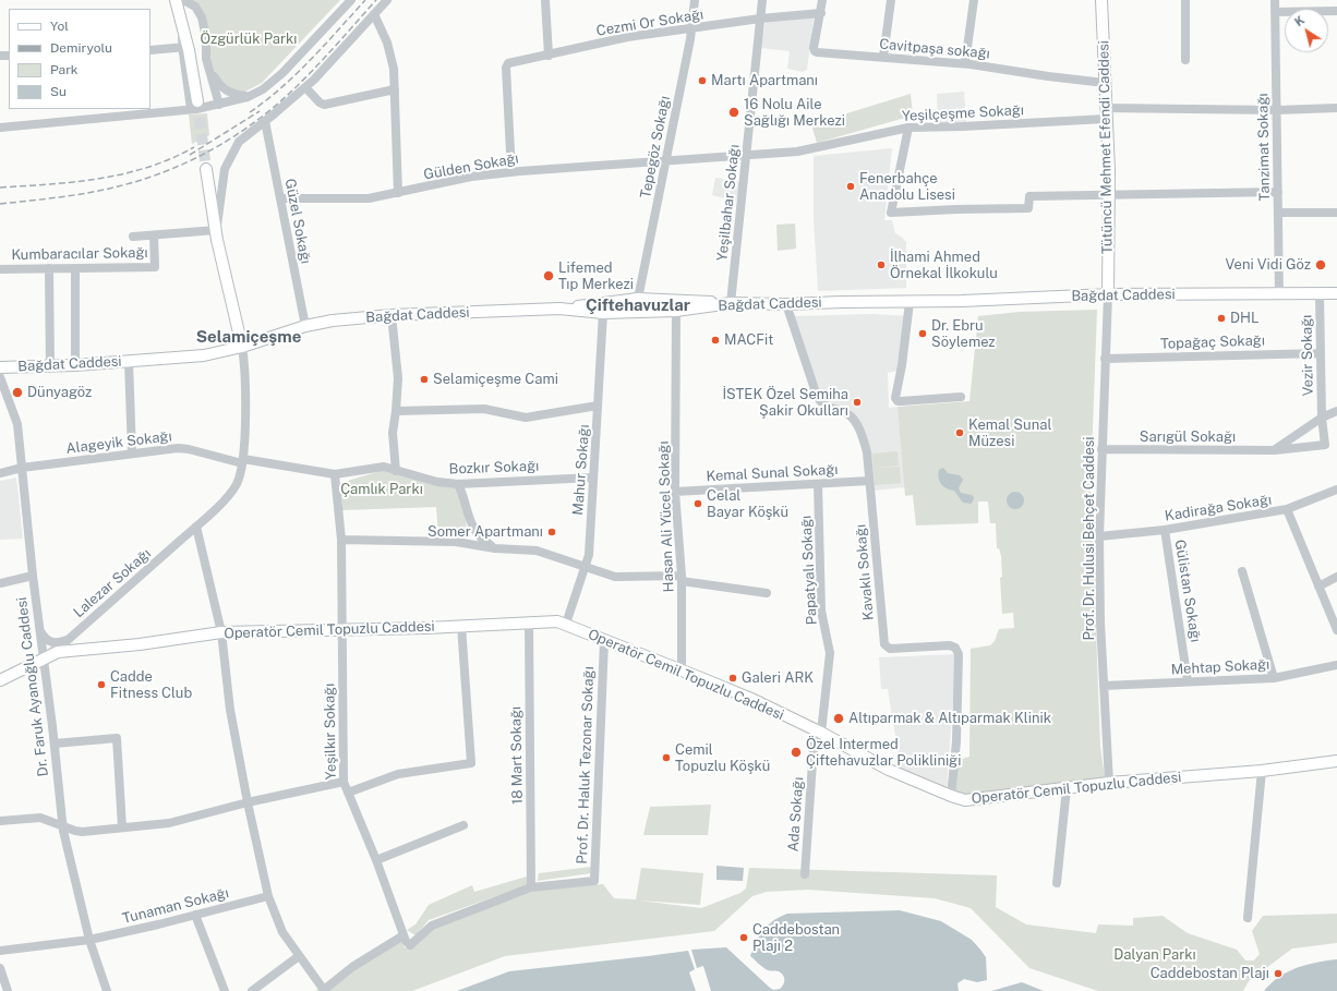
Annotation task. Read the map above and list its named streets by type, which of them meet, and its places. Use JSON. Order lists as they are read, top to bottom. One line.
{"streets":{"main road":["Tütüncü Mehmet Efendi Caddesi","Bağdat Caddesi","Operatör Cemil Topuzlu Caddesi"],"street":["Cezmi Or Sokağı","Cavitpaşa sokağı","Yeşilçeşme Sokağı","Tepegöz Sokağı","Tanzimat Sokağı","Gülden Sokağı","Yeşilbahar Sokağı","Güzel Sokağı","Kumbaracılar Sokağı","Topağaç Sokağı","Vezir Sokağı","Sarıgül Sokağı","Alageyik Sokağı","Bozkır Sokağı","Mahur Sokağı","Kemal Sunal Sokağı","Kadirağa Sokağı","Hasan Ali Yücel Sokağı","Prof. Dr. Hulusi Behçet Caddesi","Papatyalı Sokağı","Kavaklı Sokağı","Lalezar Sokağı","Gülistan Sokağı","Mehtap Sokağı","Dr. Faruk Ayanoğlu Caddesi","Yeşilkır Sokağı","18 Mart Sokağı","Prof. Dr. Haluk Tezonar Sokağı","Ada Sokağı","Tunaman Sokağı"]},"crossings":[["Cezmi Or Sokağı","Cavitpaşa sokağı"],["Cezmi Or Sokağı","Tepegöz Sokağı"],["Cezmi Or Sokağı","Gülden Sokağı"],["Cezmi Or Sokağı","Yeşilbahar Sokağı"],["Cavitpaşa sokağı","Tütüncü Mehmet Efendi Caddesi"],["Yeşilçeşme Sokağı","Tepegöz Sokağı"],["Yeşilçeşme Sokağı","Tütüncü Mehmet Efendi Caddesi"],["Yeşilçeşme Sokağı","Gülden Sokağı"],["Yeşilçeşme Sokağı","Yeşilbahar Sokağı"],["Tepegöz Sokağı","Gülden Sokağı"],["Tütüncü Mehmet Efendi Caddesi","Bağdat Caddesi"],["Tütüncü Mehmet Efendi Caddesi","Prof. Dr. Hulusi Behçet Caddesi"],["Tanzimat Sokağı","Bağdat Caddesi"],["Gülden Sokağı","Güzel Sokağı"],["Yeşilbahar Sokağı","Bağdat Caddesi"],["Güzel Sokağı","Bağdat Caddesi"],["Bağdat Caddesi","Vezir Sokağı"],["Bağdat Caddesi","Mahur Sokağı"],["Bağdat Caddesi","Hasan Ali Yücel Sokağı"],["Bağdat Caddesi","Prof. Dr. Hulusi Behçet Caddesi"],["Bağdat Caddesi","Kavaklı Sokağı"],["Bağdat Caddesi","Lalezar Sokağı"],["Topağaç Sokağı","Vezir Sokağı"],["Topağaç Sokağı","Prof. Dr. Hulusi Behçet Caddesi"],["Vezir Sokağı","Sarıgül Sokağı"],["Sarıgül Sokağı","Prof. Dr. Hulusi Behçet Caddesi"],["Alageyik Sokağı","Bozkır Sokağı"],["Alageyik Sokağı","Lalezar Sokağı"],["Alageyik Sokağı","Dr. Faruk Ayanoğlu Caddesi"],["Bozkır Sokağı","Mahur Sokağı"],["Bozkır Sokağı","Lalezar Sokağı"],["Bozkır Sokağı","Yeşilkır Sokağı"],["Mahur Sokağı","Operatör Cemil Topuzlu Caddesi"],["Kemal Sunal Sokağı","Hasan Ali Yücel Sokağı"],["Kemal Sunal Sokağı","Papatyalı Sokağı"],["Kemal Sunal Sokağı","Kavaklı Sokağı"],["Kadirağa Sokağı","Prof. Dr. Hulusi Behçet Caddesi"],["Kadirağa Sokağı","Gülistan Sokağı"],["Hasan Ali Yücel Sokağı","Operatör Cemil Topuzlu Caddesi"],["Prof. Dr. Hulusi Behçet Caddesi","Operatör Cemil Topuzlu Caddesi"],["Prof. Dr. Hulusi Behçet Caddesi","Mehtap Sokağı"],["Papatyalı Sokağı","Operatör Cemil Topuzlu Caddesi"],["Papatyalı Sokağı","Ada Sokağı"],["Kavaklı Sokağı","Operatör Cemil Topuzlu Caddesi"],["Lalezar Sokağı","Operatör Cemil Topuzlu Caddesi"],["Lalezar Sokağı","Dr. Faruk Ayanoğlu Caddesi"],["Gülistan Sokağı","Mehtap Sokağı"],["Operatör Cemil Topuzlu Caddesi","Dr. Faruk Ayanoğlu Caddesi"],["Operatör Cemil Topuzlu Caddesi","Yeşilkır Sokağı"],["Operatör Cemil Topuzlu Caddesi","18 Mart Sokağı"],["Operatör Cemil Topuzlu Caddesi","Prof. Dr. Haluk Tezonar Sokağı"],["Operatör Cemil Topuzlu Caddesi","Ada Sokağı"],["Dr. Faruk Ayanoğlu Caddesi","Tunaman Sokağı"],["18 Mart Sokağı","Prof. Dr. Haluk Tezonar Sokağı"]],"districts":["Çiftehavuzlar","Selamiçeşme"],"parks":["Özgürlük Parkı","Çamlık Parkı","Dalyan Parkı"],"places":["Martı Apartmanı","16 Nolu Aile Sağlığı Merkezi","Fenerbahçe Anadolu Lisesi","İlhami Ahmed Örnekal İlkokulu","Veni Vidi Göz","Lifemed Tıp Merkezi","DHL","Dr. Ebru Söylemez","MACFit","Selamiçeşme Cami","Dünyagöz","İSTEK Özel Semiha Şakir Okulları","Kemal Sunal Müzesi","Celal Bayar Köşkü","Somer Apartmanı","Galeri ARK","Cadde Fitness Club","Altıparmak & Altıparmak Klinik","Özel Intermed Çiftehavuzlar Polikliniği","Cemil Topuzlu Köşkü","Caddebostan Plajı 2","Caddebostan Plajı"],"legend":["Yol","Demiryolu","Park","Su"],"north":"top left"}
